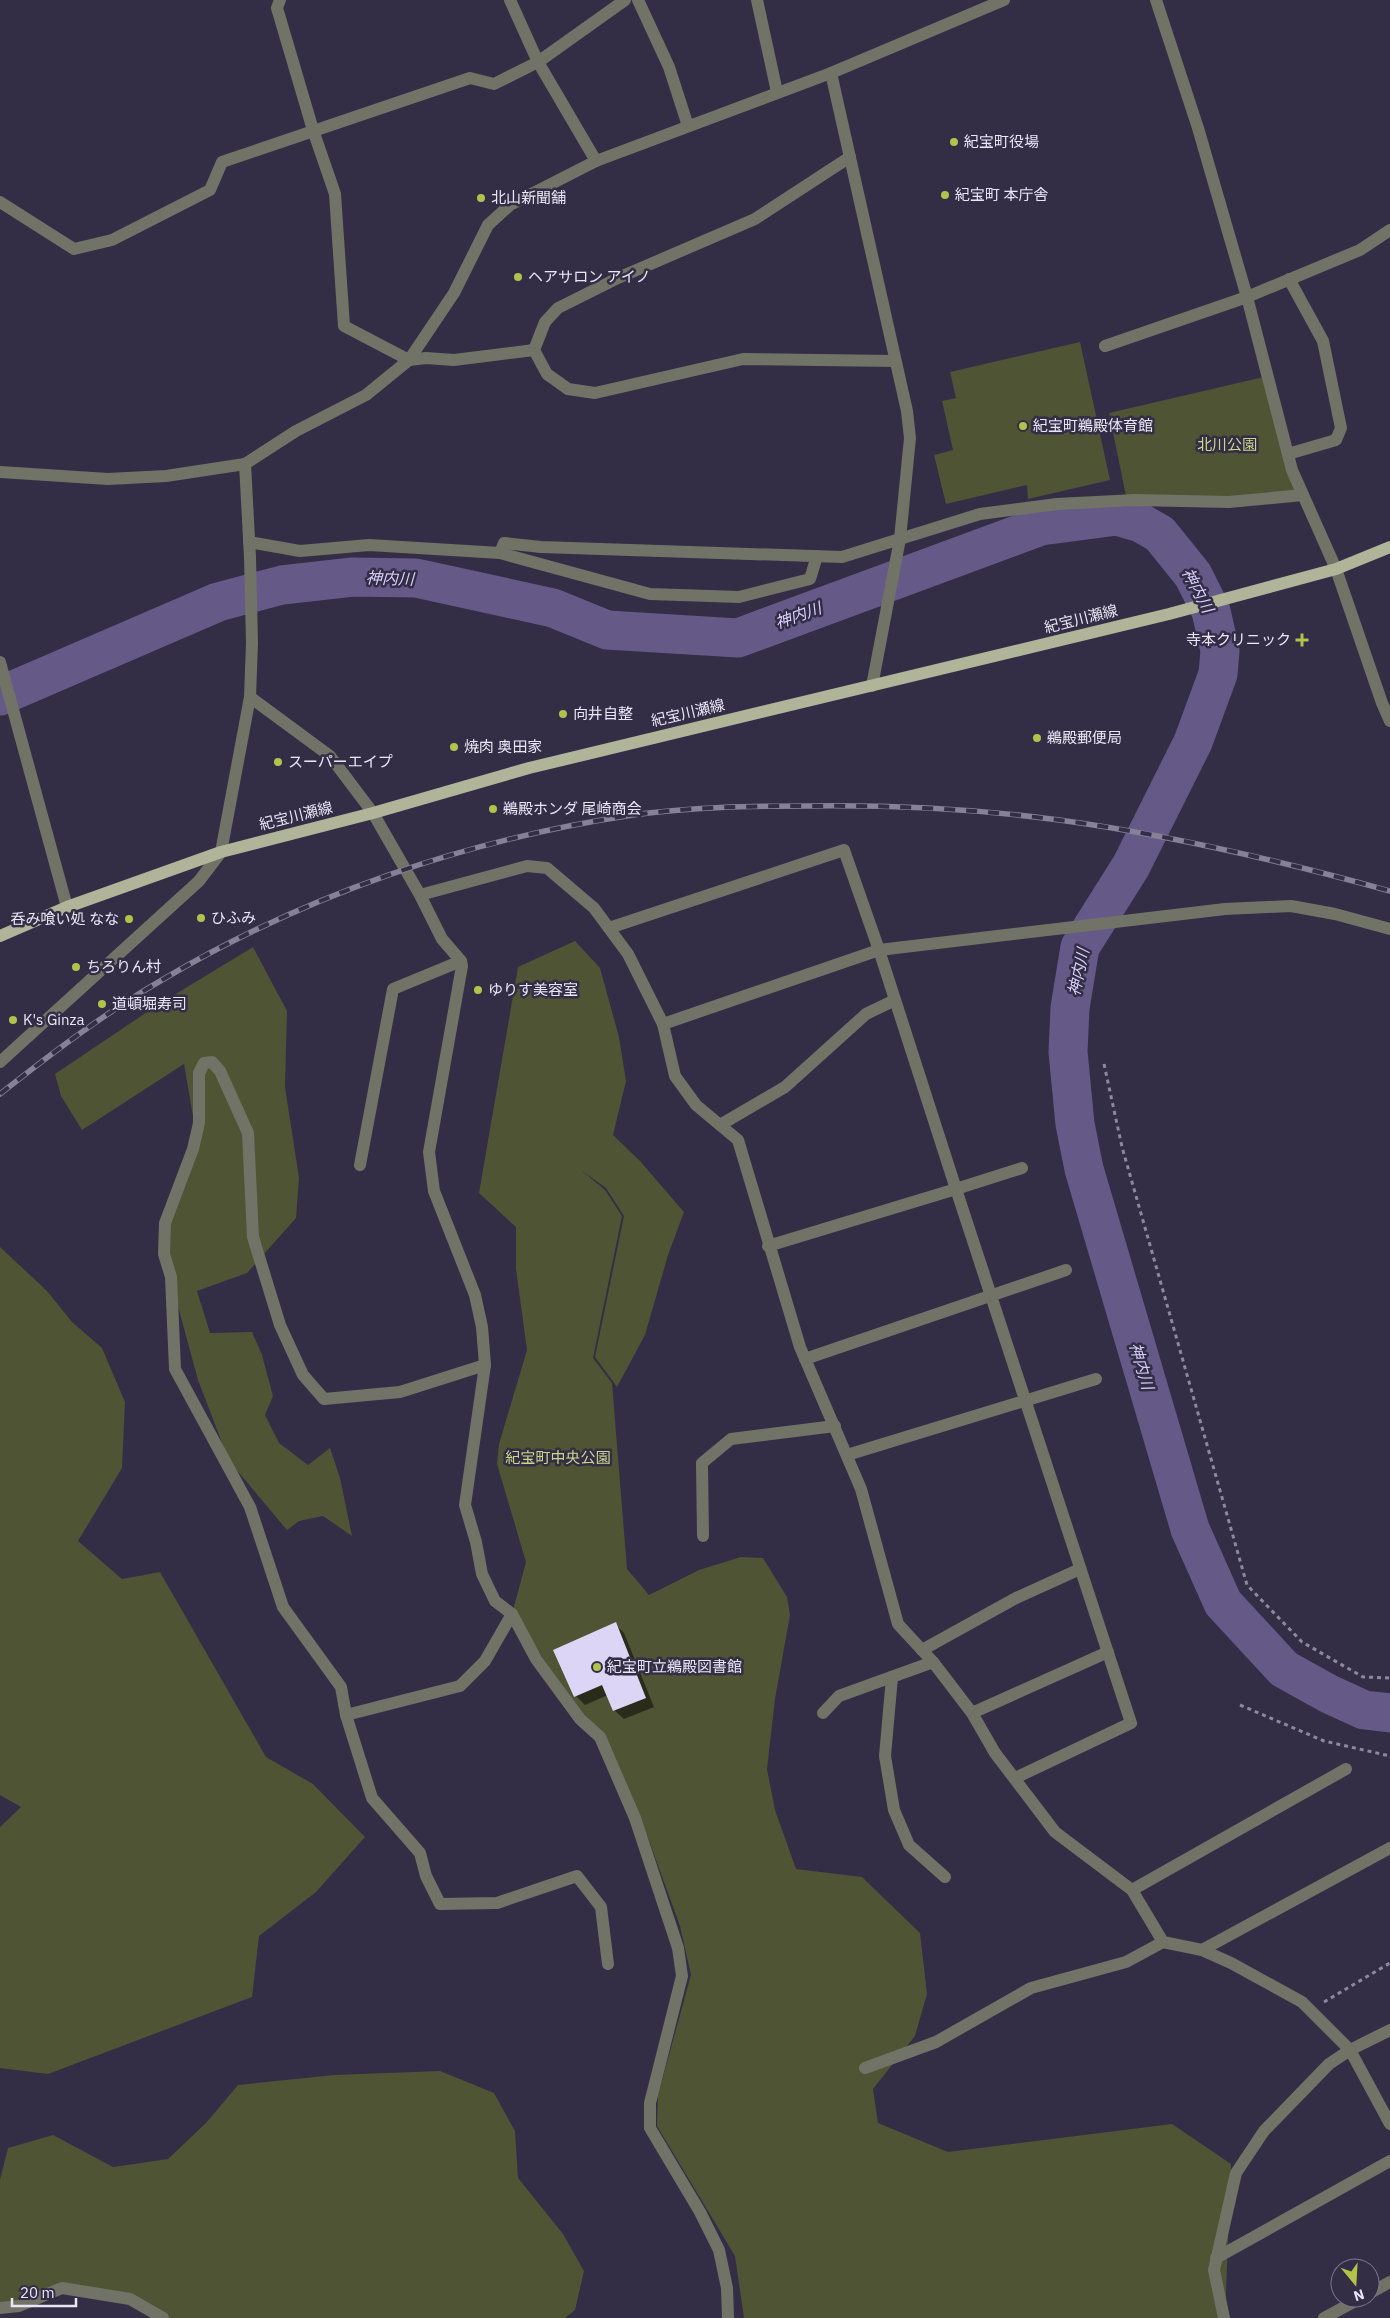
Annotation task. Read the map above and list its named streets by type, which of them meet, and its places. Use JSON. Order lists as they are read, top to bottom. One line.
{"streets":{"main road":["紀宝川瀬線"]},"water":["神内川"],"parks":["北川公園","紀宝町中央公園"],"places":{"other":["紀宝町役場","紀宝町 本庁舎","北山新聞舗","ヘアサロン アイノ","紀宝町鵜殿体育館","向井自整","鵜殿郵便局","焼肉 奥田家","スーパーエイプ","鵜殿ホンダ 尾崎商会","ひふみ","呑み喰い処 なな","ちろりん村","ゆりす美容室","道頓堀寿司","K's Ginza","紀宝町立鵜殿図書館"],"health":["寺本クリニック"]},"scale_bar":"20 m","north":"bottom"}
